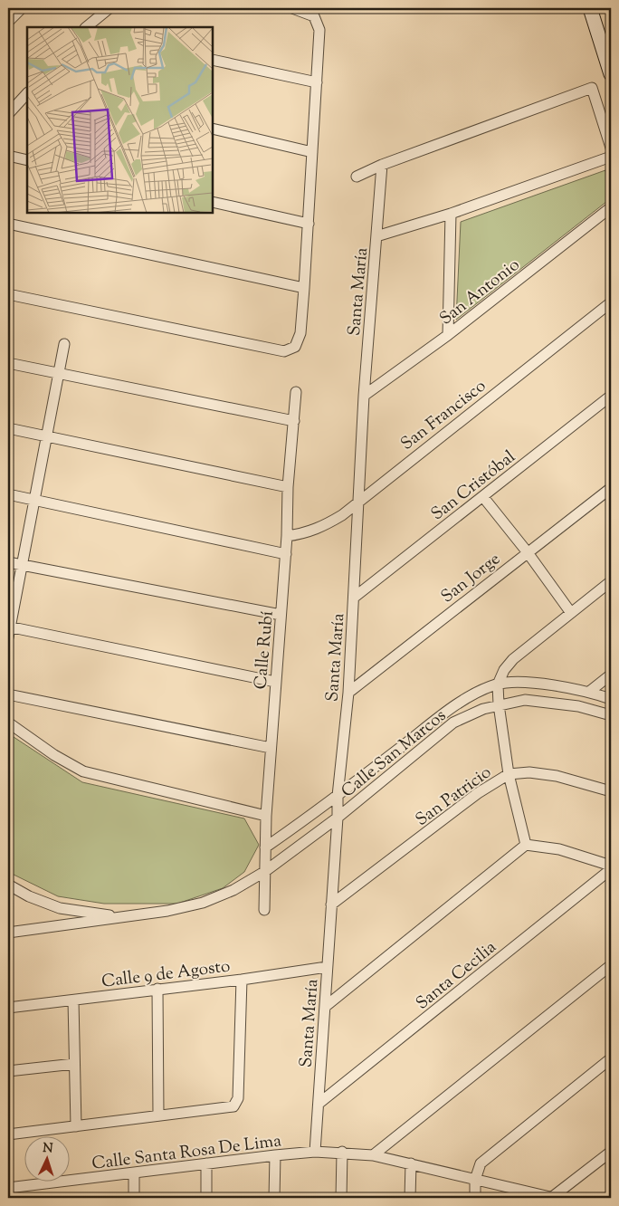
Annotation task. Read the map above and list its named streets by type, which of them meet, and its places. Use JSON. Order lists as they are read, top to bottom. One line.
{"streets":{"street":["San Antonio","Santa María","San Francisco","San Cristóbal","San Jorge","Calle Rubí","Calle San Marcos","San Patricio","Calle 9 de Agosto","Santa Cecilia","Calle Santa Rosa De Lima"]},"crossings":[["San Antonio","Santa María"],["Santa María","San Francisco"],["Santa María","San Cristóbal"],["Santa María","San Jorge"],["Santa María","Calle San Marcos"],["Santa María","San Patricio"],["Santa María","Calle 9 de Agosto"],["Santa María","Santa Cecilia"],["Santa María","Calle Santa Rosa De Lima"],["San Francisco","Calle Rubí"],["Calle Rubí","Calle San Marcos"]],"north":"top"}
